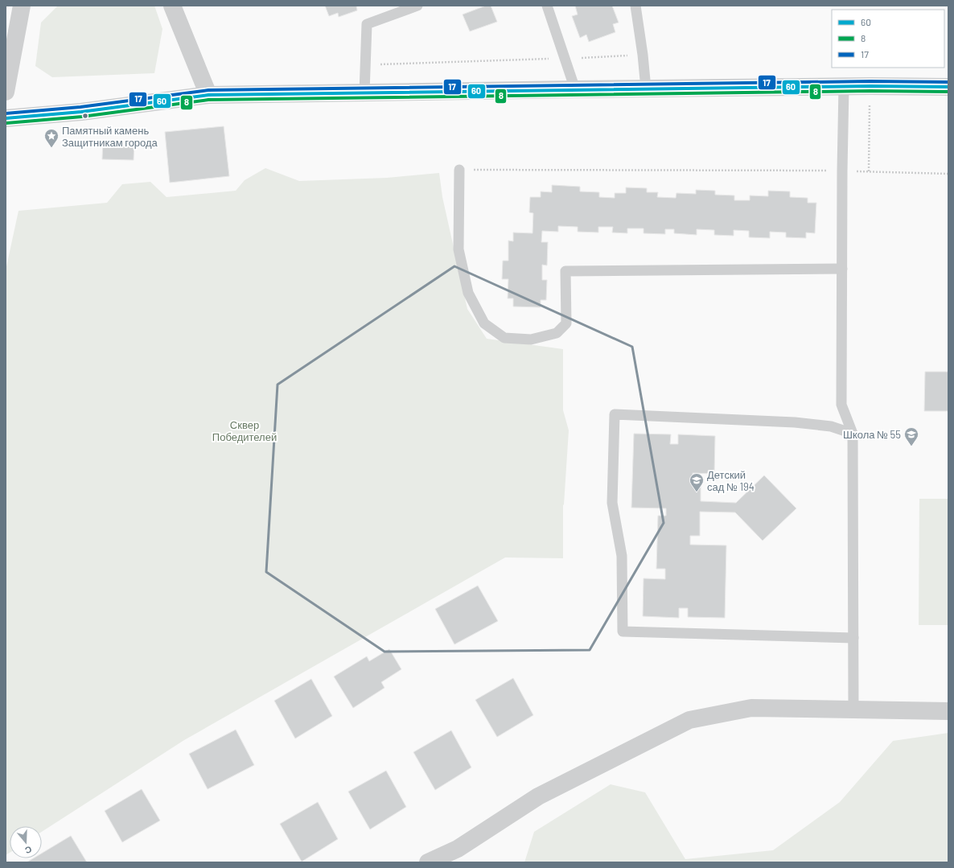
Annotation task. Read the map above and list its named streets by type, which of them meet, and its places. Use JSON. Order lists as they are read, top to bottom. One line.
{"parks":["Сквер Победителей"],"places":{"place":["Памятный камень Защитникам города"],"school or university":["Школа № 55","Детский сад № 194"]},"lines":["transit line 17","transit line 60","transit line 8"],"legend":["60","8","17"],"north":"bottom"}
